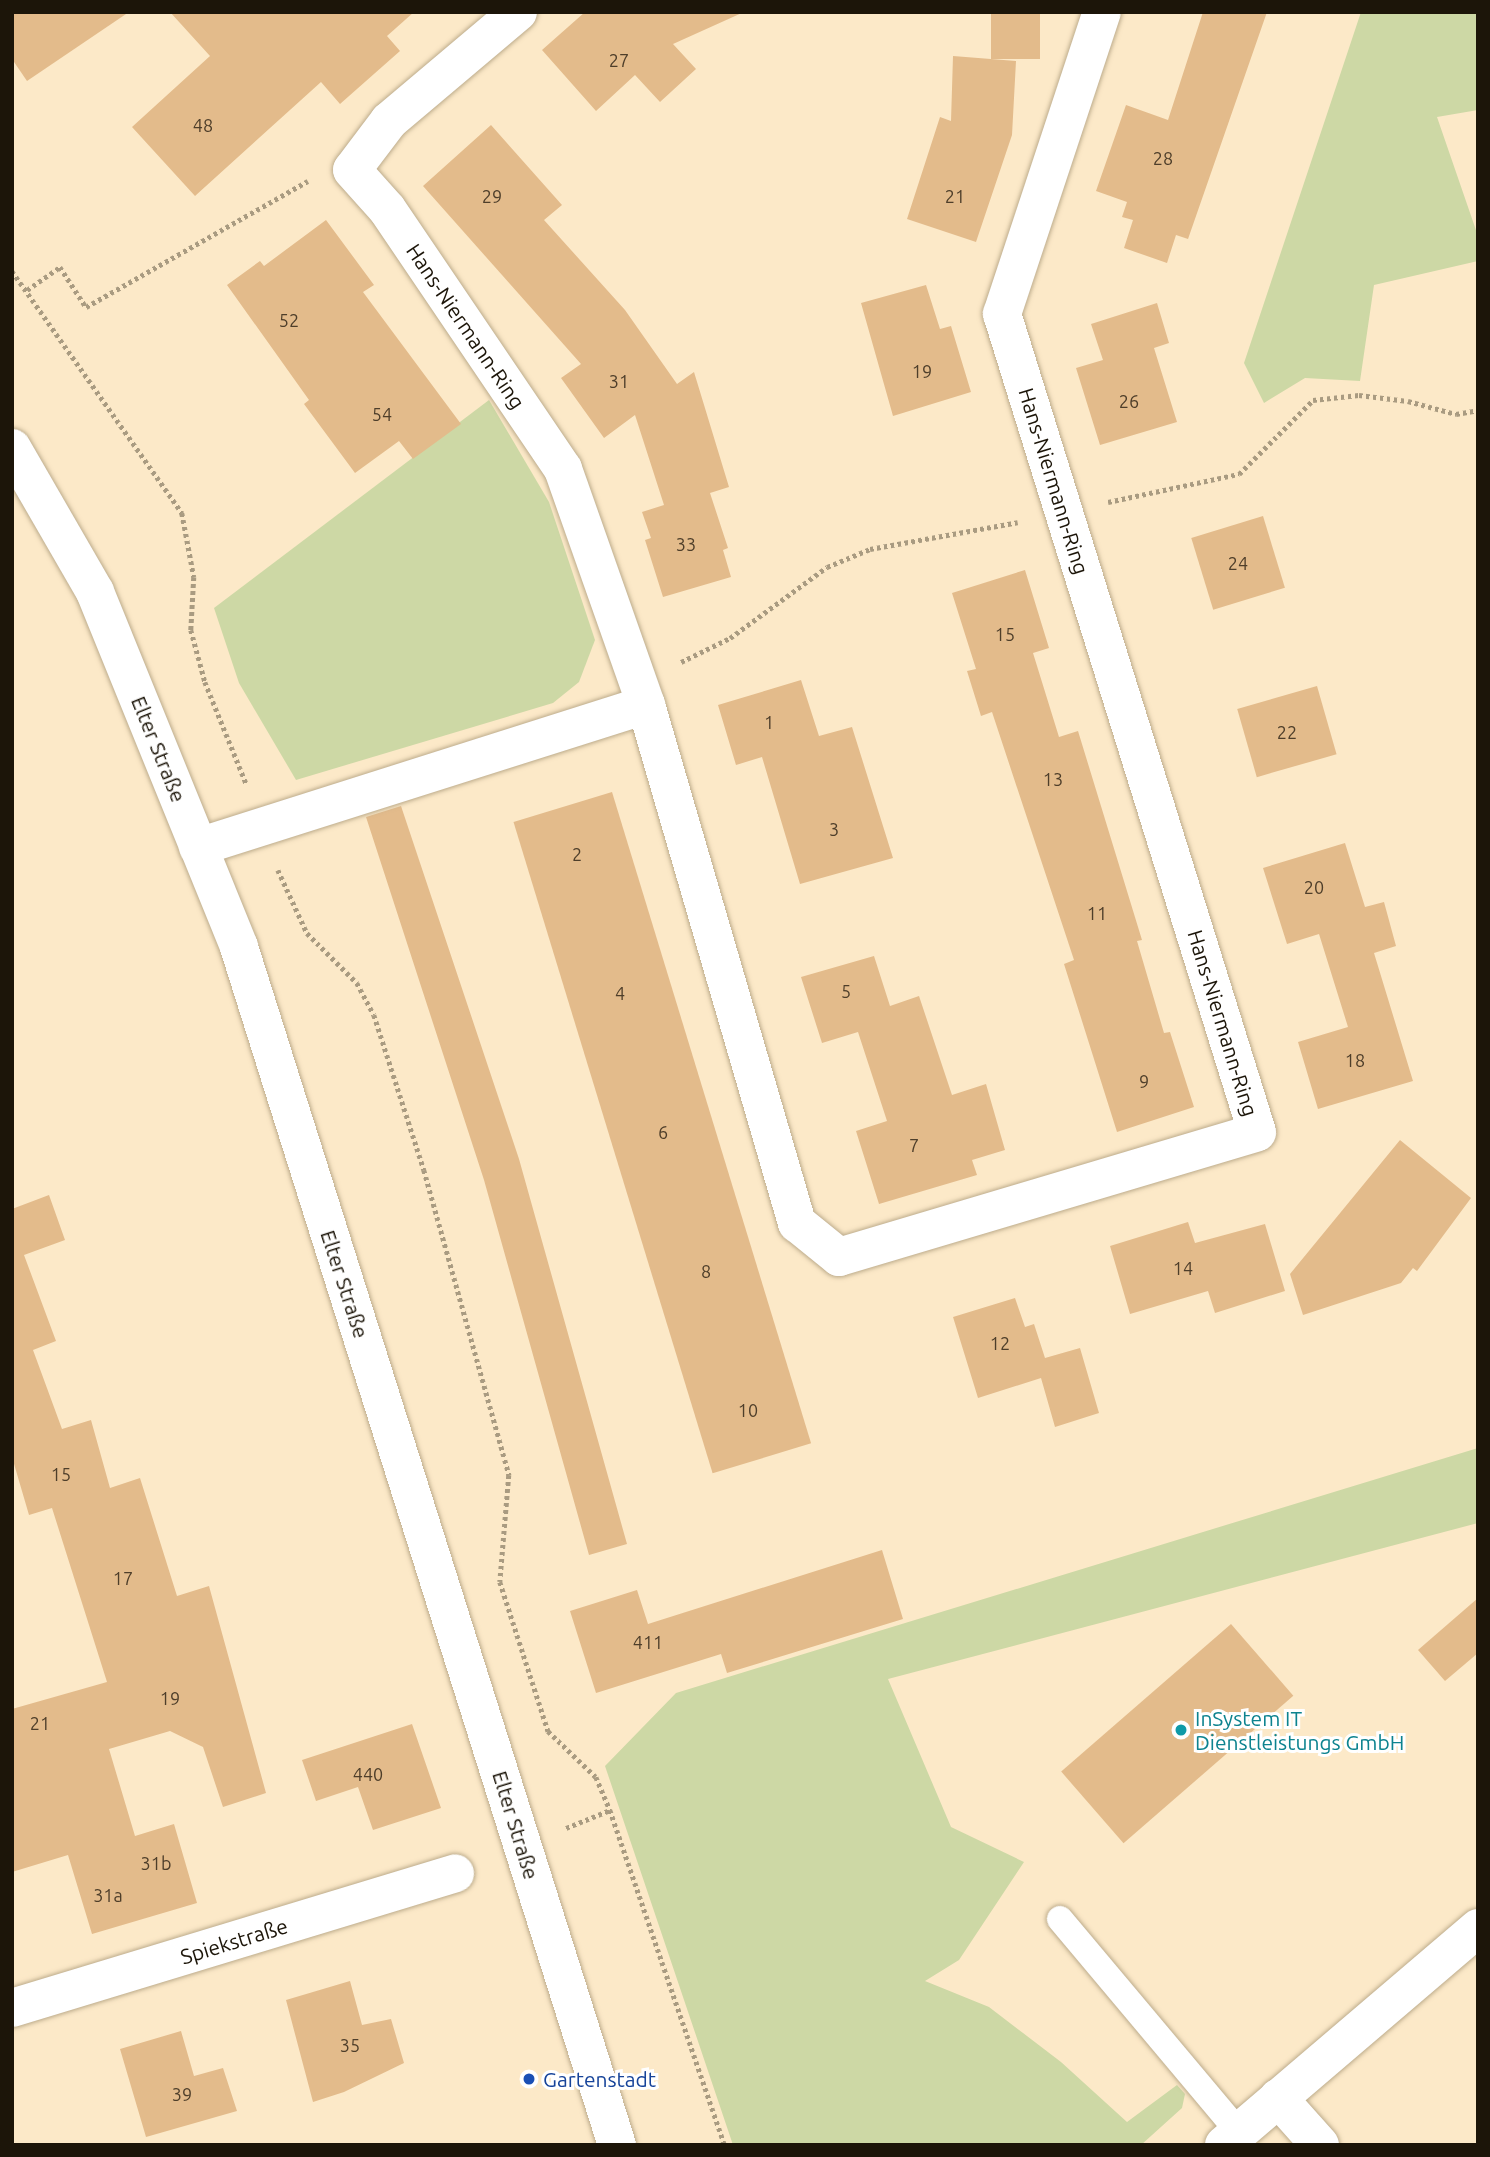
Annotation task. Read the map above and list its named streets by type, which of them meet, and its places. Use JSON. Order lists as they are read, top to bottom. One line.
{"streets":{"street":["Hans-Niermann-Ring","Elter Straße","Spiekstraße"]},"places":["InSystem IT Dienstleistungs GmbH","Gartenstadt"],"house_numbers":["27","48","28","29","21","52","19","31","26","54","33","24","15","1","22","13","3","2","20","11","5","4","18","9","6","7","14","8","12","10","15","17","411","19","21","440","31b","31a","35","39"]}
